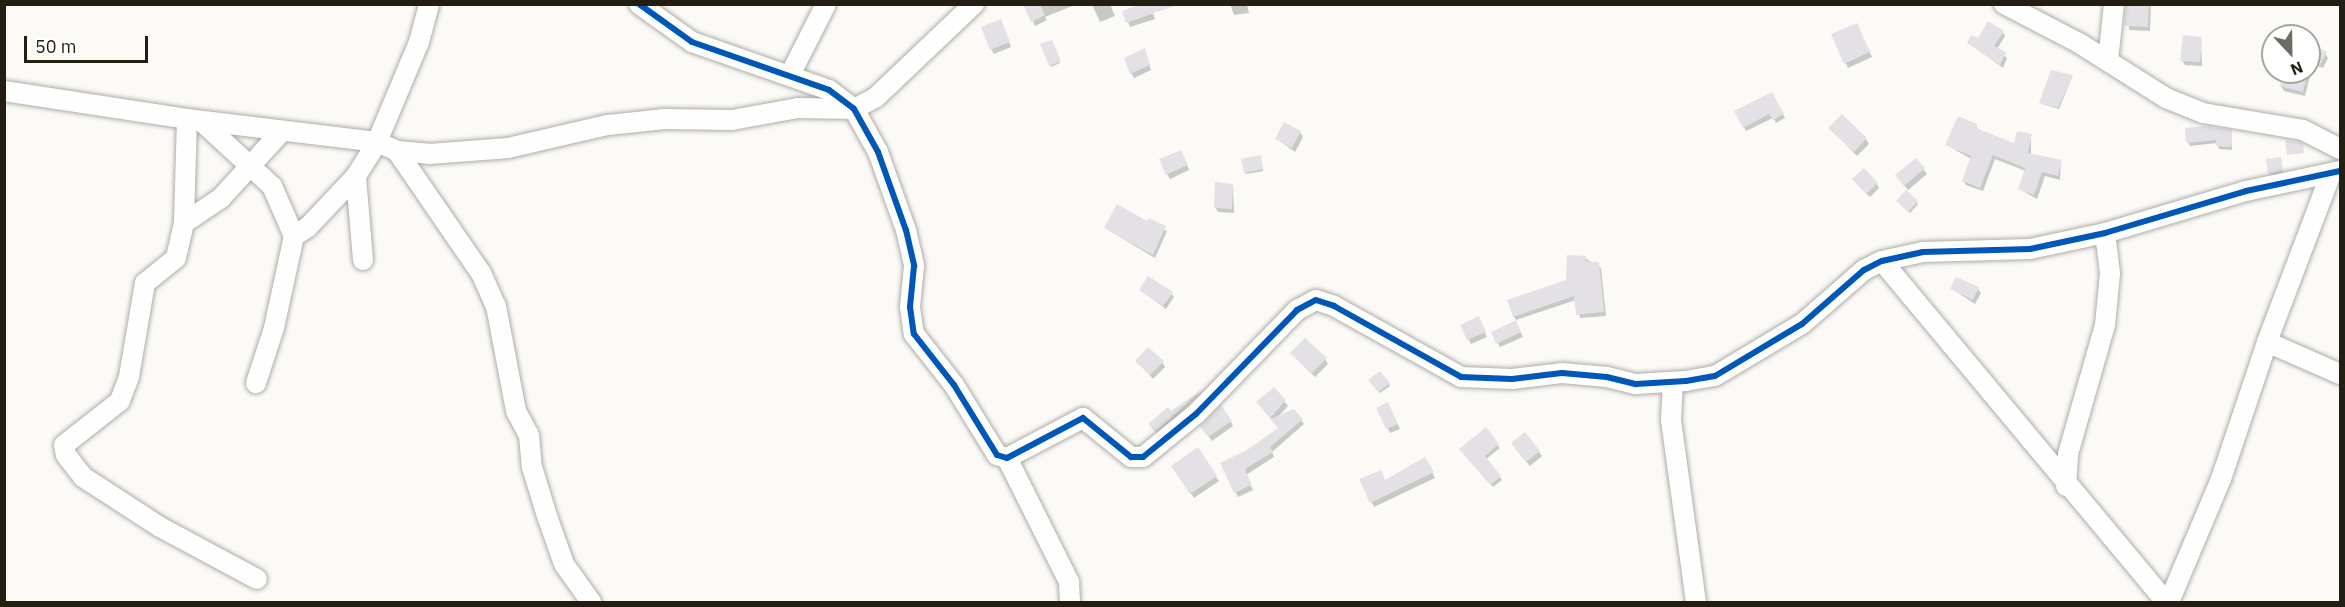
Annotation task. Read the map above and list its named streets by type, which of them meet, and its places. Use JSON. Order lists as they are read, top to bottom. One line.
{"scale_bar":"50 m","north":"bottom"}
